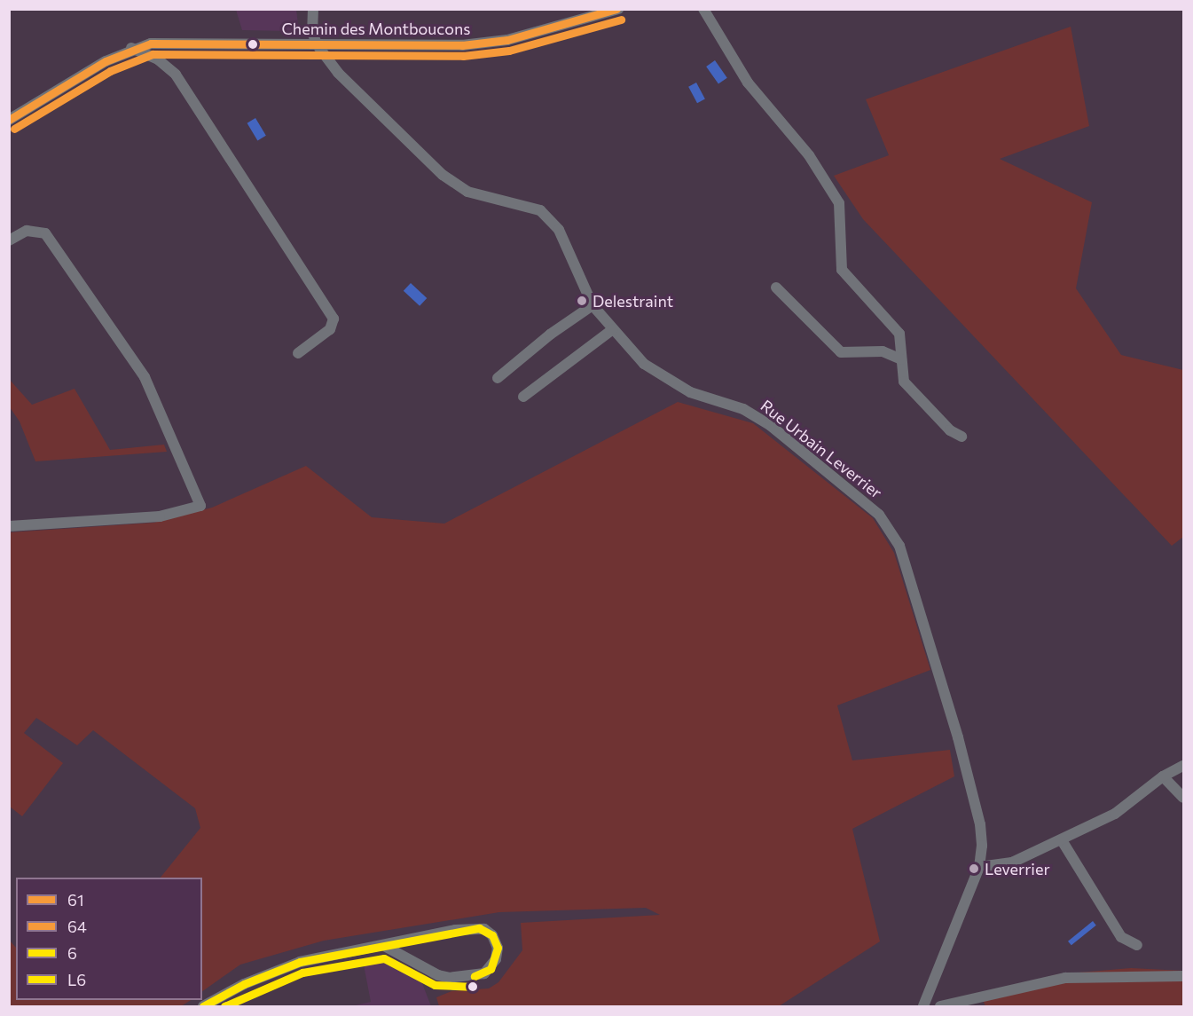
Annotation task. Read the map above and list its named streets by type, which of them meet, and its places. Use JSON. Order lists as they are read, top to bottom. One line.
{"streets":{"street":["Chemin des Montboucons","Rue Urbain Leverrier"]},"crossings":[["Chemin des Montboucons","Rue Urbain Leverrier"]],"places":["Delestraint","Leverrier"],"lines":["transit line 61","transit line 64","transit line 6","transit line L6"],"legend":["61","64","6","L6"]}
